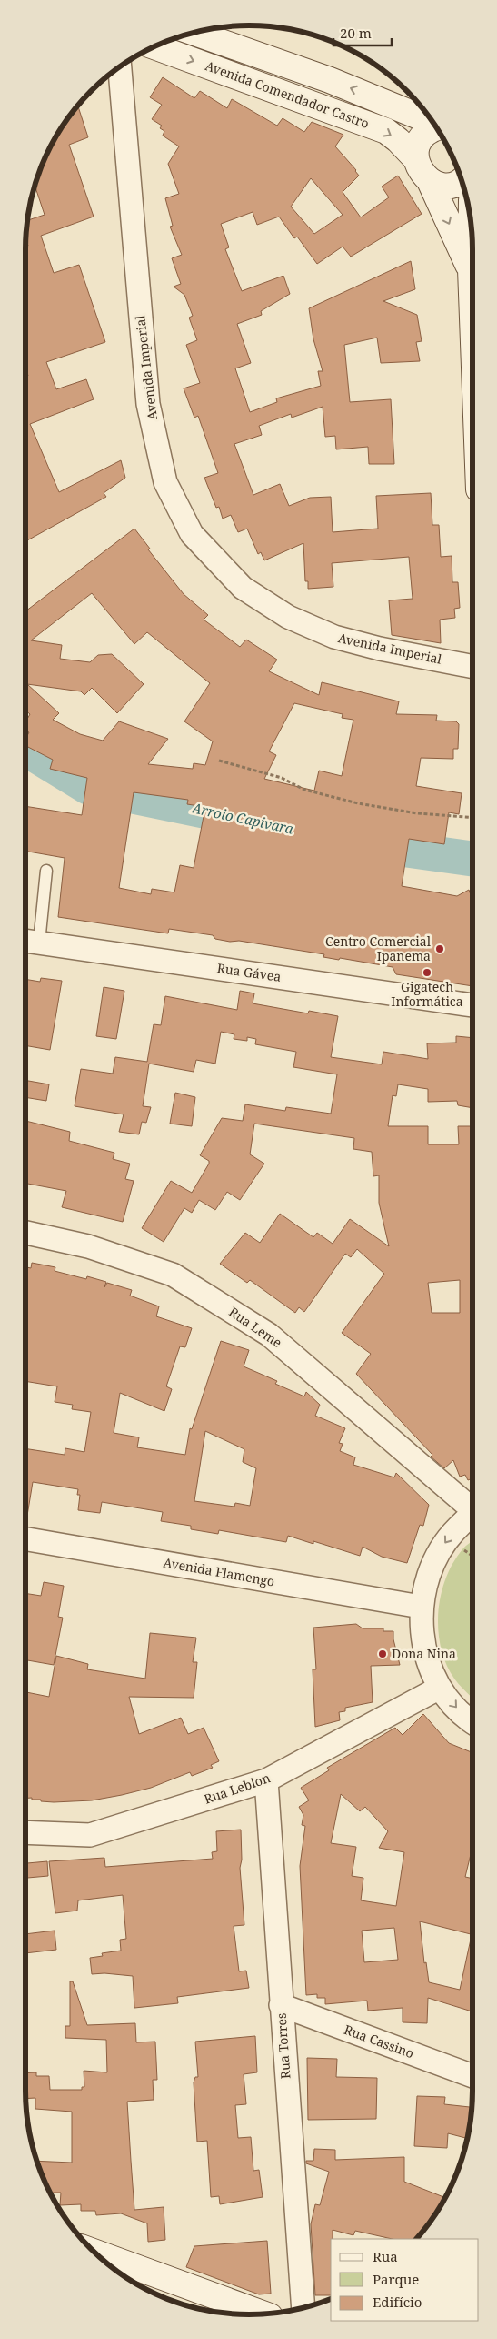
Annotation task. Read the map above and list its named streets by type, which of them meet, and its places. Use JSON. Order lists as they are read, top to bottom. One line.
{"streets":{"main road":["Avenida Comendador Castro"],"street":["Avenida Imperial","Rua Gávea","Rua Leme","Avenida Flamengo","Rua Leblon","Rua Cassino","Rua Torres"]},"crossings":[["Rua Leblon","Rua Torres"],["Rua Cassino","Rua Torres"]],"water":["Arroio Capivara"],"places":["Centro Comercial Ipanema","Gigatech Informática","Dona Nina"],"legend":["Rua","Parque","Edifício"],"scale_bar":"20 m"}
